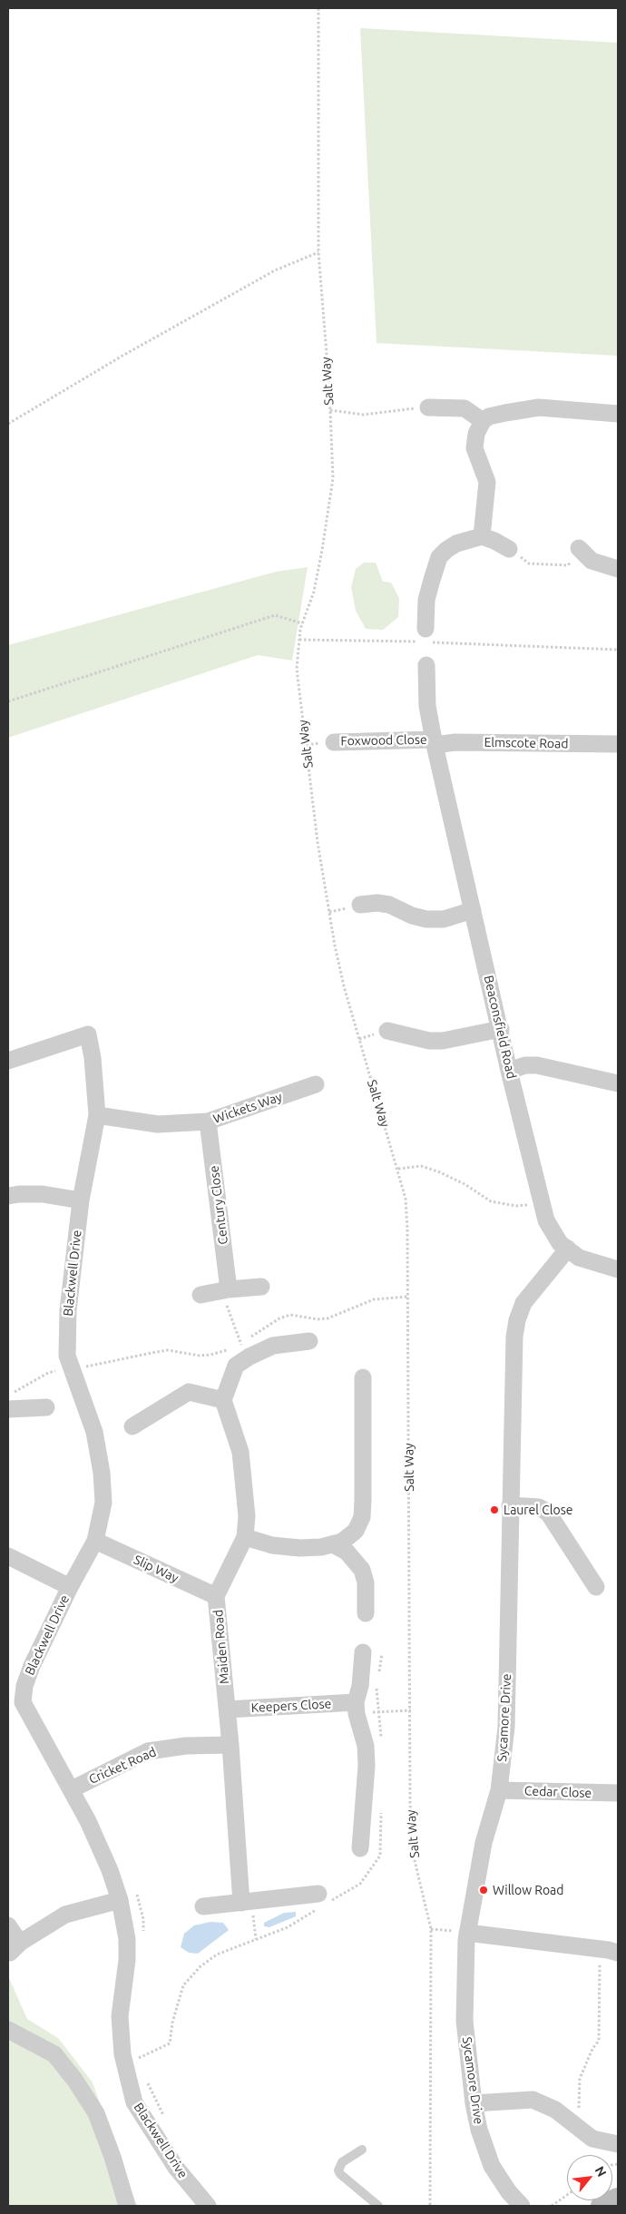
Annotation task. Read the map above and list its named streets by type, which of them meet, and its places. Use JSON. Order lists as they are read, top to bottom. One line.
{"streets":{"street":["Foxwood Close","Elmscote Road","Beaconsfield Road","Wickets Way","Century Close","Blackwell Drive","Slip Way","Maiden Road","Keepers Close","Sycamore Drive","Cricket Road","Cedar Close"],"path":["Salt Way"]},"crossings":[["Foxwood Close","Elmscote Road"],["Foxwood Close","Beaconsfield Road"],["Elmscote Road","Beaconsfield Road"],["Beaconsfield Road","Sycamore Drive"],["Wickets Way","Century Close"],["Wickets Way","Blackwell Drive"],["Blackwell Drive","Slip Way"],["Blackwell Drive","Cricket Road"],["Slip Way","Maiden Road"],["Maiden Road","Keepers Close"],["Maiden Road","Cricket Road"],["Sycamore Drive","Cedar Close"]],"places":["Laurel Close","Willow Road"],"north":"top right"}
